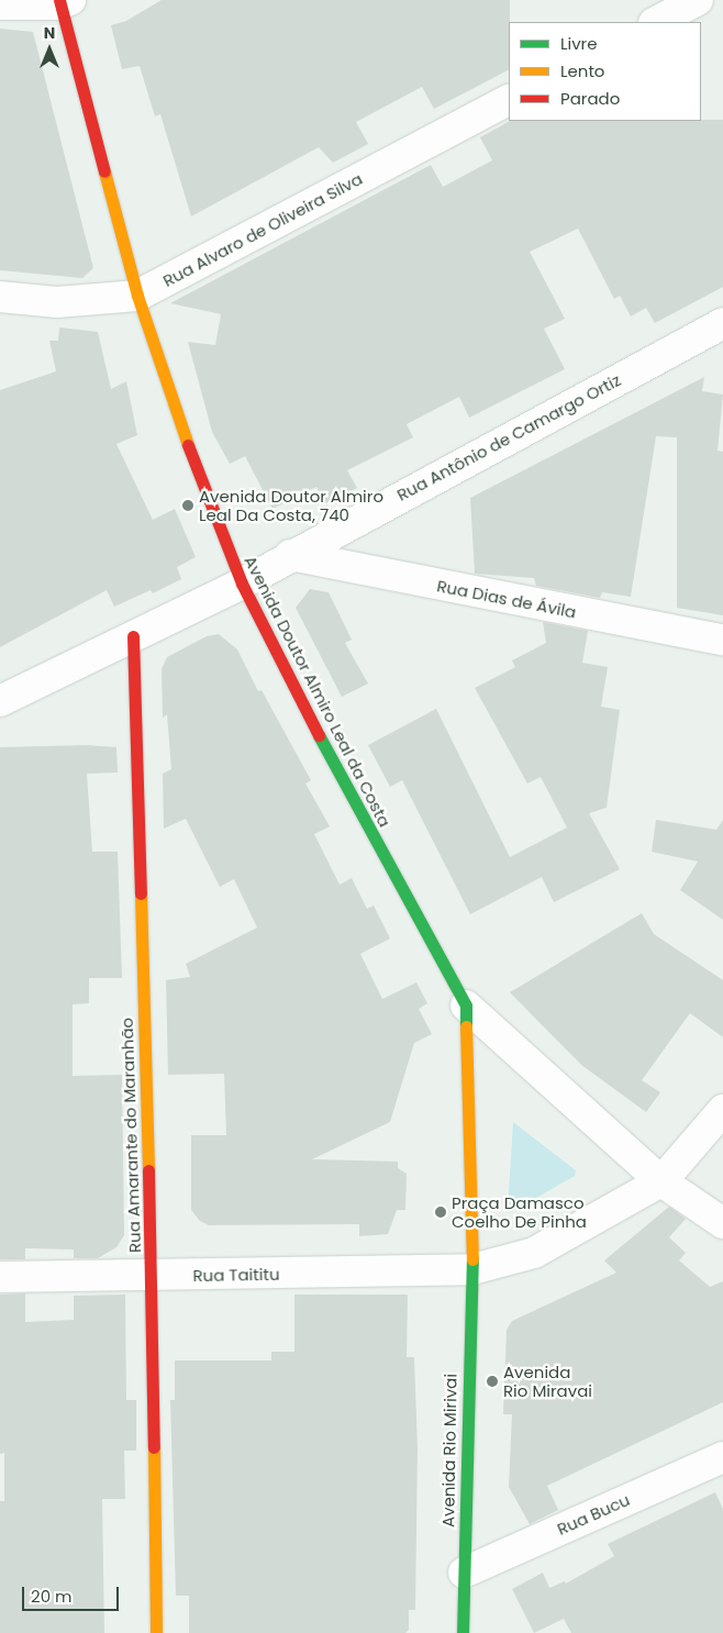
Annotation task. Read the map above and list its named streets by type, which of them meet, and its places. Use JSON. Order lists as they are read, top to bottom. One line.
{"streets":{"street":["Rua Alvaro de Oliveira Silva","Rua Antônio de Camargo Ortiz","Rua Dias de Ávila","Avenida Doutor Almiro Leal da Costa","Rua Amarante do Maranhão","Rua Taititu","Avenida Rio Mirivai","Rua Bucu"]},"crossings":[["Rua Alvaro de Oliveira Silva","Avenida Doutor Almiro Leal da Costa"],["Rua Antônio de Camargo Ortiz","Rua Dias de Ávila"],["Rua Antônio de Camargo Ortiz","Avenida Doutor Almiro Leal da Costa"],["Rua Antônio de Camargo Ortiz","Rua Amarante do Maranhão"],["Avenida Doutor Almiro Leal da Costa","Avenida Rio Mirivai"],["Rua Amarante do Maranhão","Rua Taititu"],["Rua Taititu","Avenida Rio Mirivai"],["Avenida Rio Mirivai","Rua Bucu"]],"places":["Avenida Doutor Almiro Leal Da Costa, 740","Praça Damasco Coelho De Pinha","Avenida Rio Miravai"],"legend":["Livre","Lento","Parado"],"scale_bar":"20 m","north":"top"}
